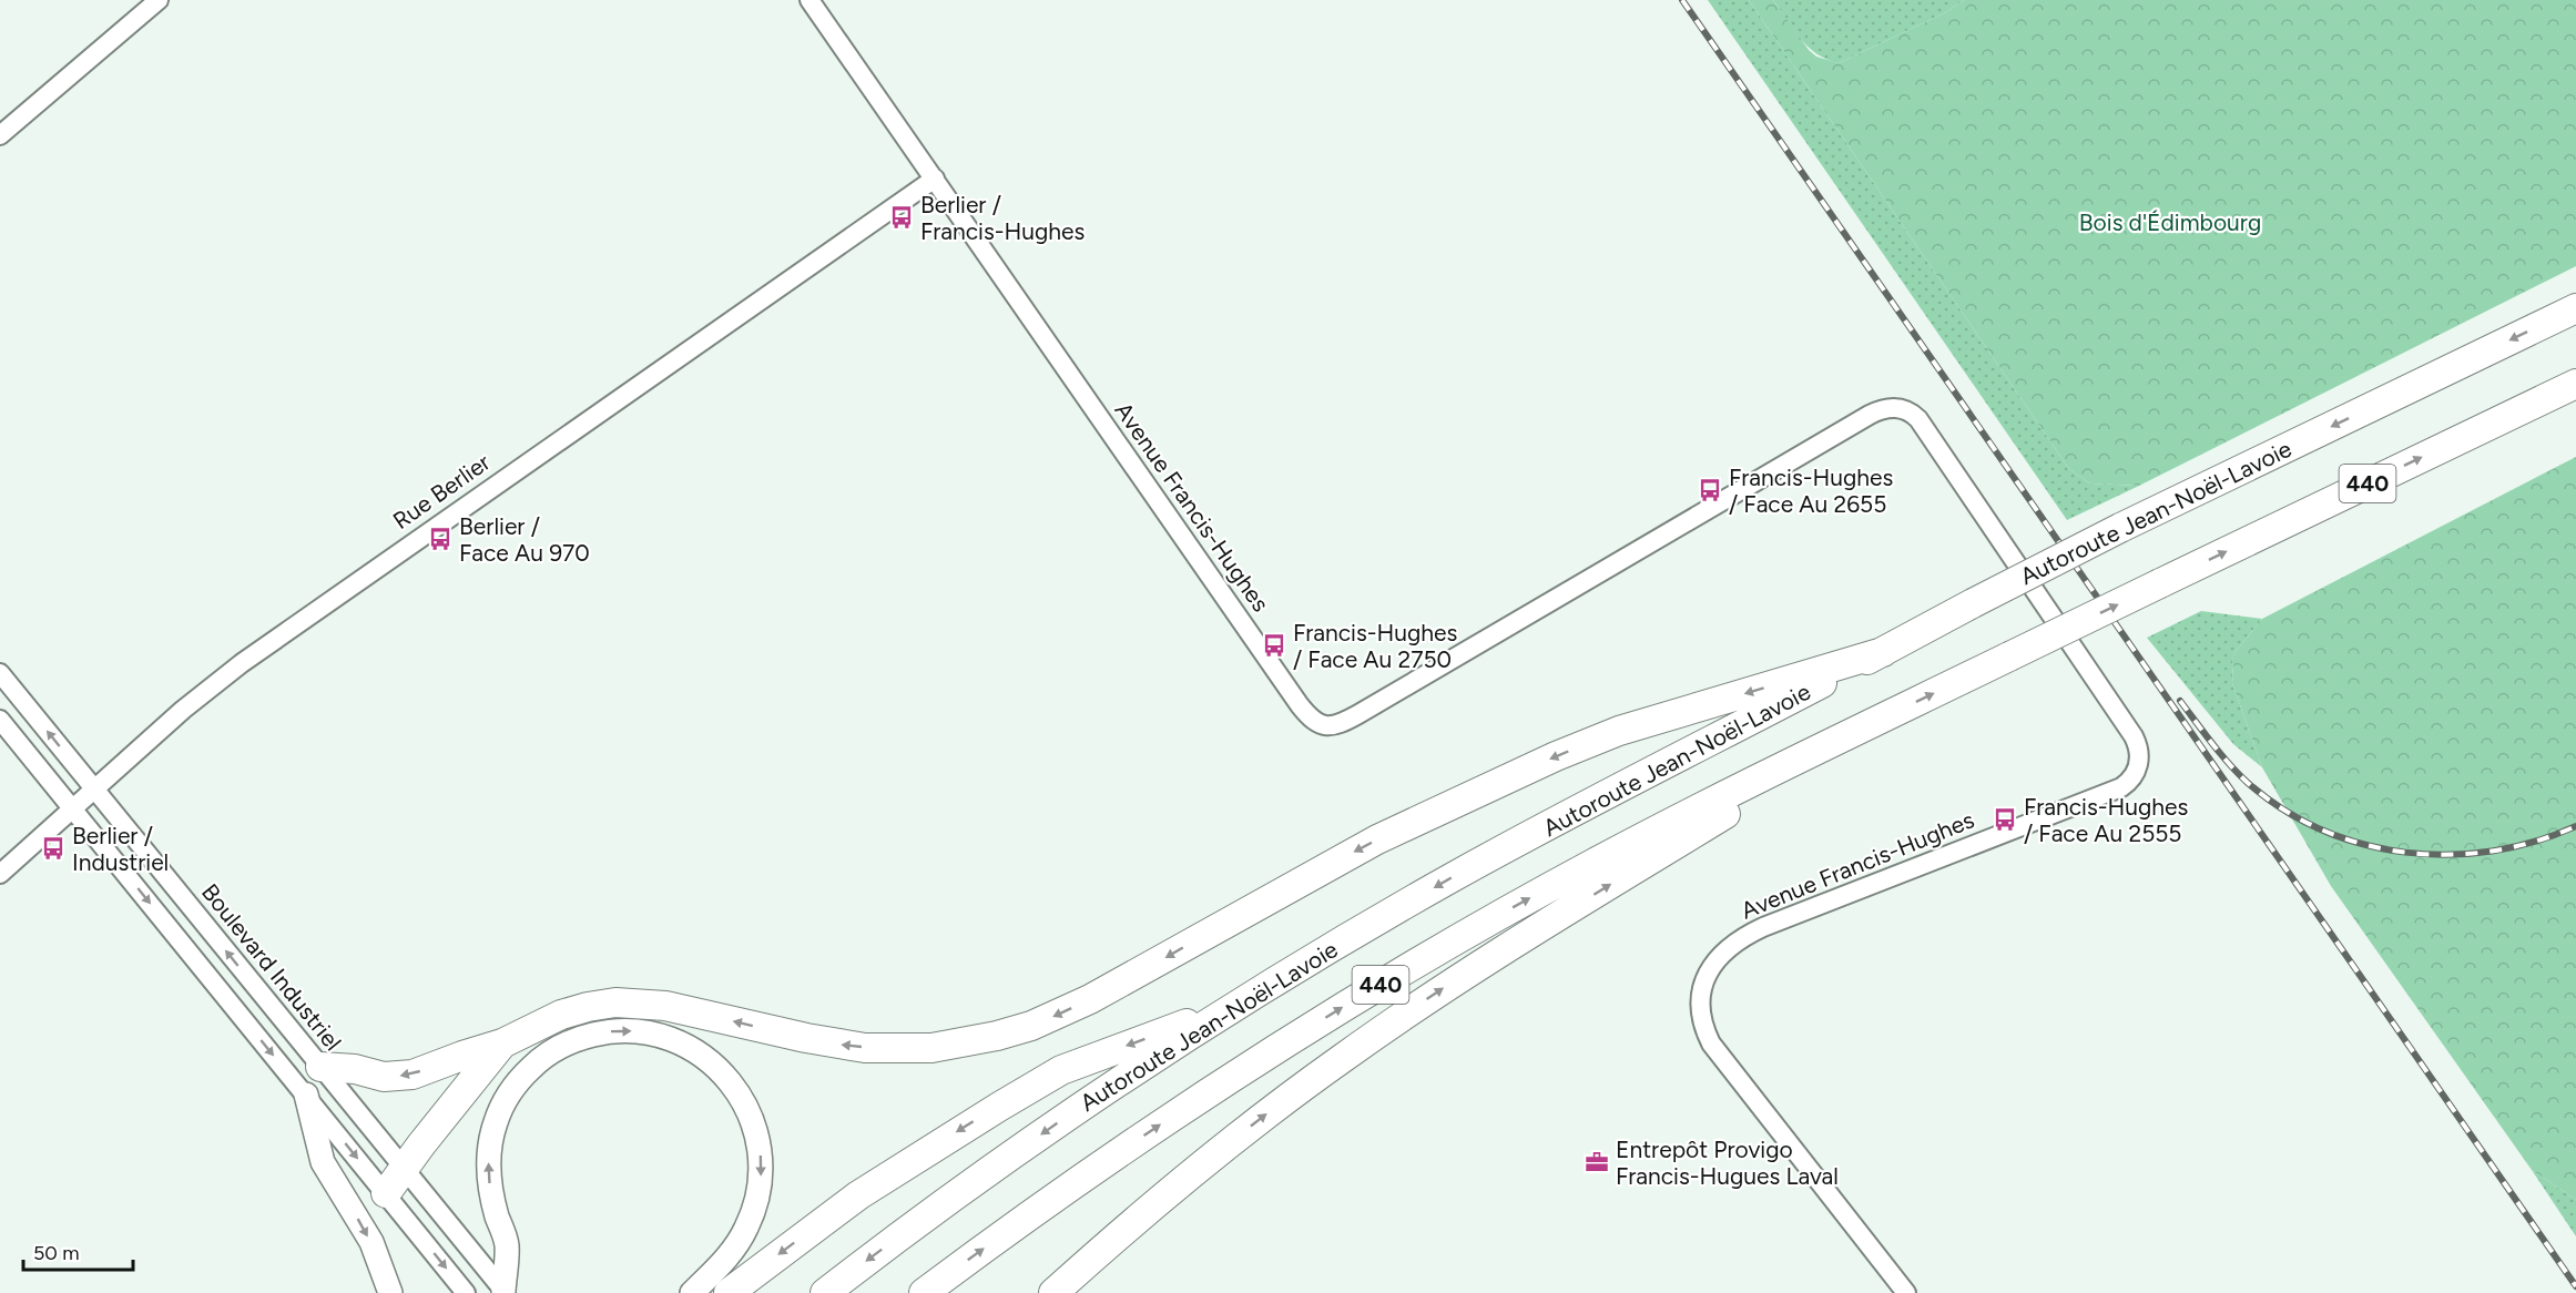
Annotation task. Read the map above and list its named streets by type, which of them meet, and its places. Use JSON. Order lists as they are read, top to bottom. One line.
{"streets":{"highway":["440","Autoroute Jean-Noël-Lavoie"],"street":["Rue Berlier","Avenue Francis-Hughes","Boulevard Industriel"]},"crossings":[["Rue Berlier","Avenue Francis-Hughes"],["Rue Berlier","Boulevard Industriel"]],"parks":["Bois d'Édimbourg"],"places":{"bus stop":["Berlier / Francis-Hughes","Francis-Hughes / Face Au 2655","Berlier / Face Au 970","Francis-Hughes / Face Au 2750","Francis-Hughes / Face Au 2555","Berlier / Industriel"],"office":["Entrepôt Provigo Francis-Hugues Laval"]},"scale_bar":"50 m"}
